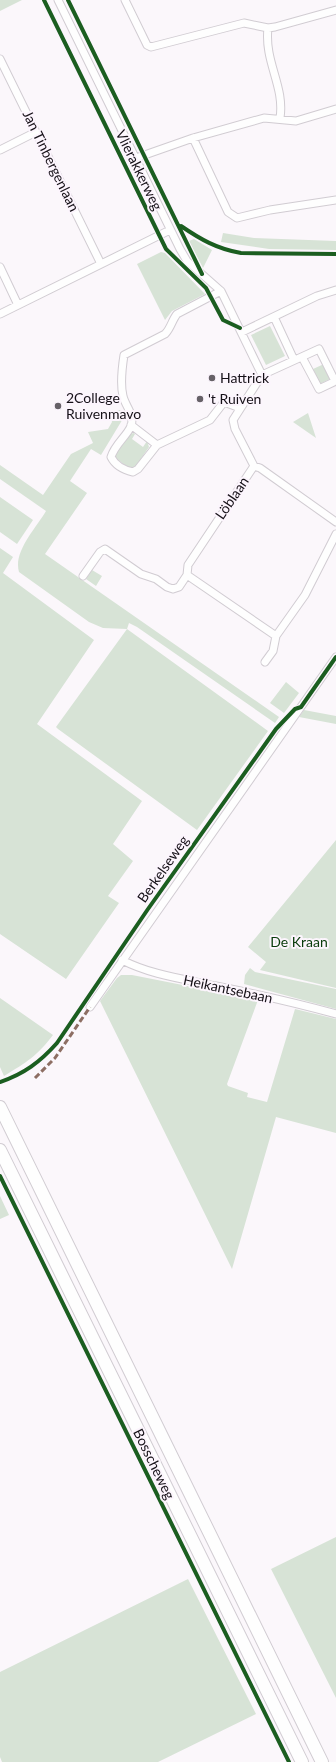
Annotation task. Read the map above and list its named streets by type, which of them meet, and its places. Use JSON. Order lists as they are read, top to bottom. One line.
{"streets":{"main road":["Bosscheweg"],"street":["Jan Tinbergenlaan","Vlierakkerweg","Löblaan","Berkelseweg","Heikantsebaan"]},"crossings":[["Berkelseweg","Heikantsebaan"]],"parks":["De Kraan"],"places":["Hattrick","'t Ruiven","2College Ruivenmavo"]}
